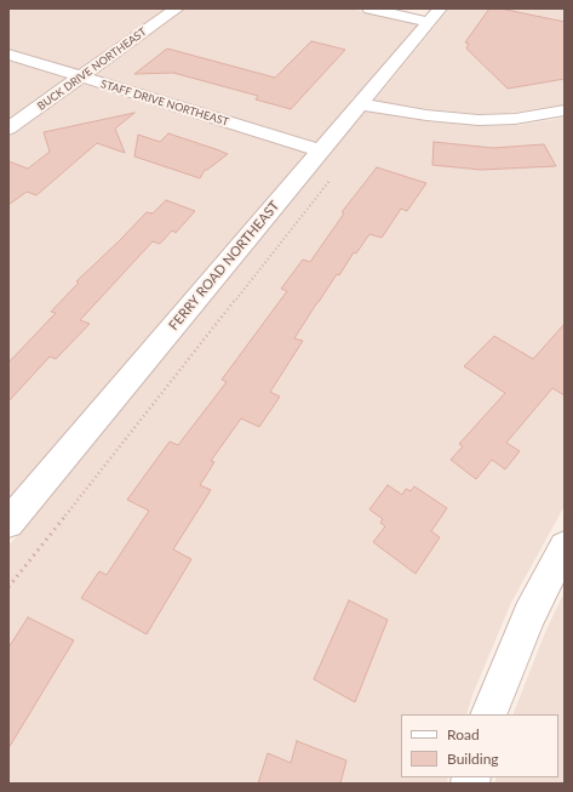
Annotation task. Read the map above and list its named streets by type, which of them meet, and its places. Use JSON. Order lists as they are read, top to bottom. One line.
{"streets":{"street":["BUCK DRIVE NORTHEAST","STAFF DRIVE NORTHEAST","FERRY ROAD NORTHEAST"]},"crossings":[["BUCK DRIVE NORTHEAST","STAFF DRIVE NORTHEAST"],["STAFF DRIVE NORTHEAST","FERRY ROAD NORTHEAST"]],"legend":["Road","Building"]}
